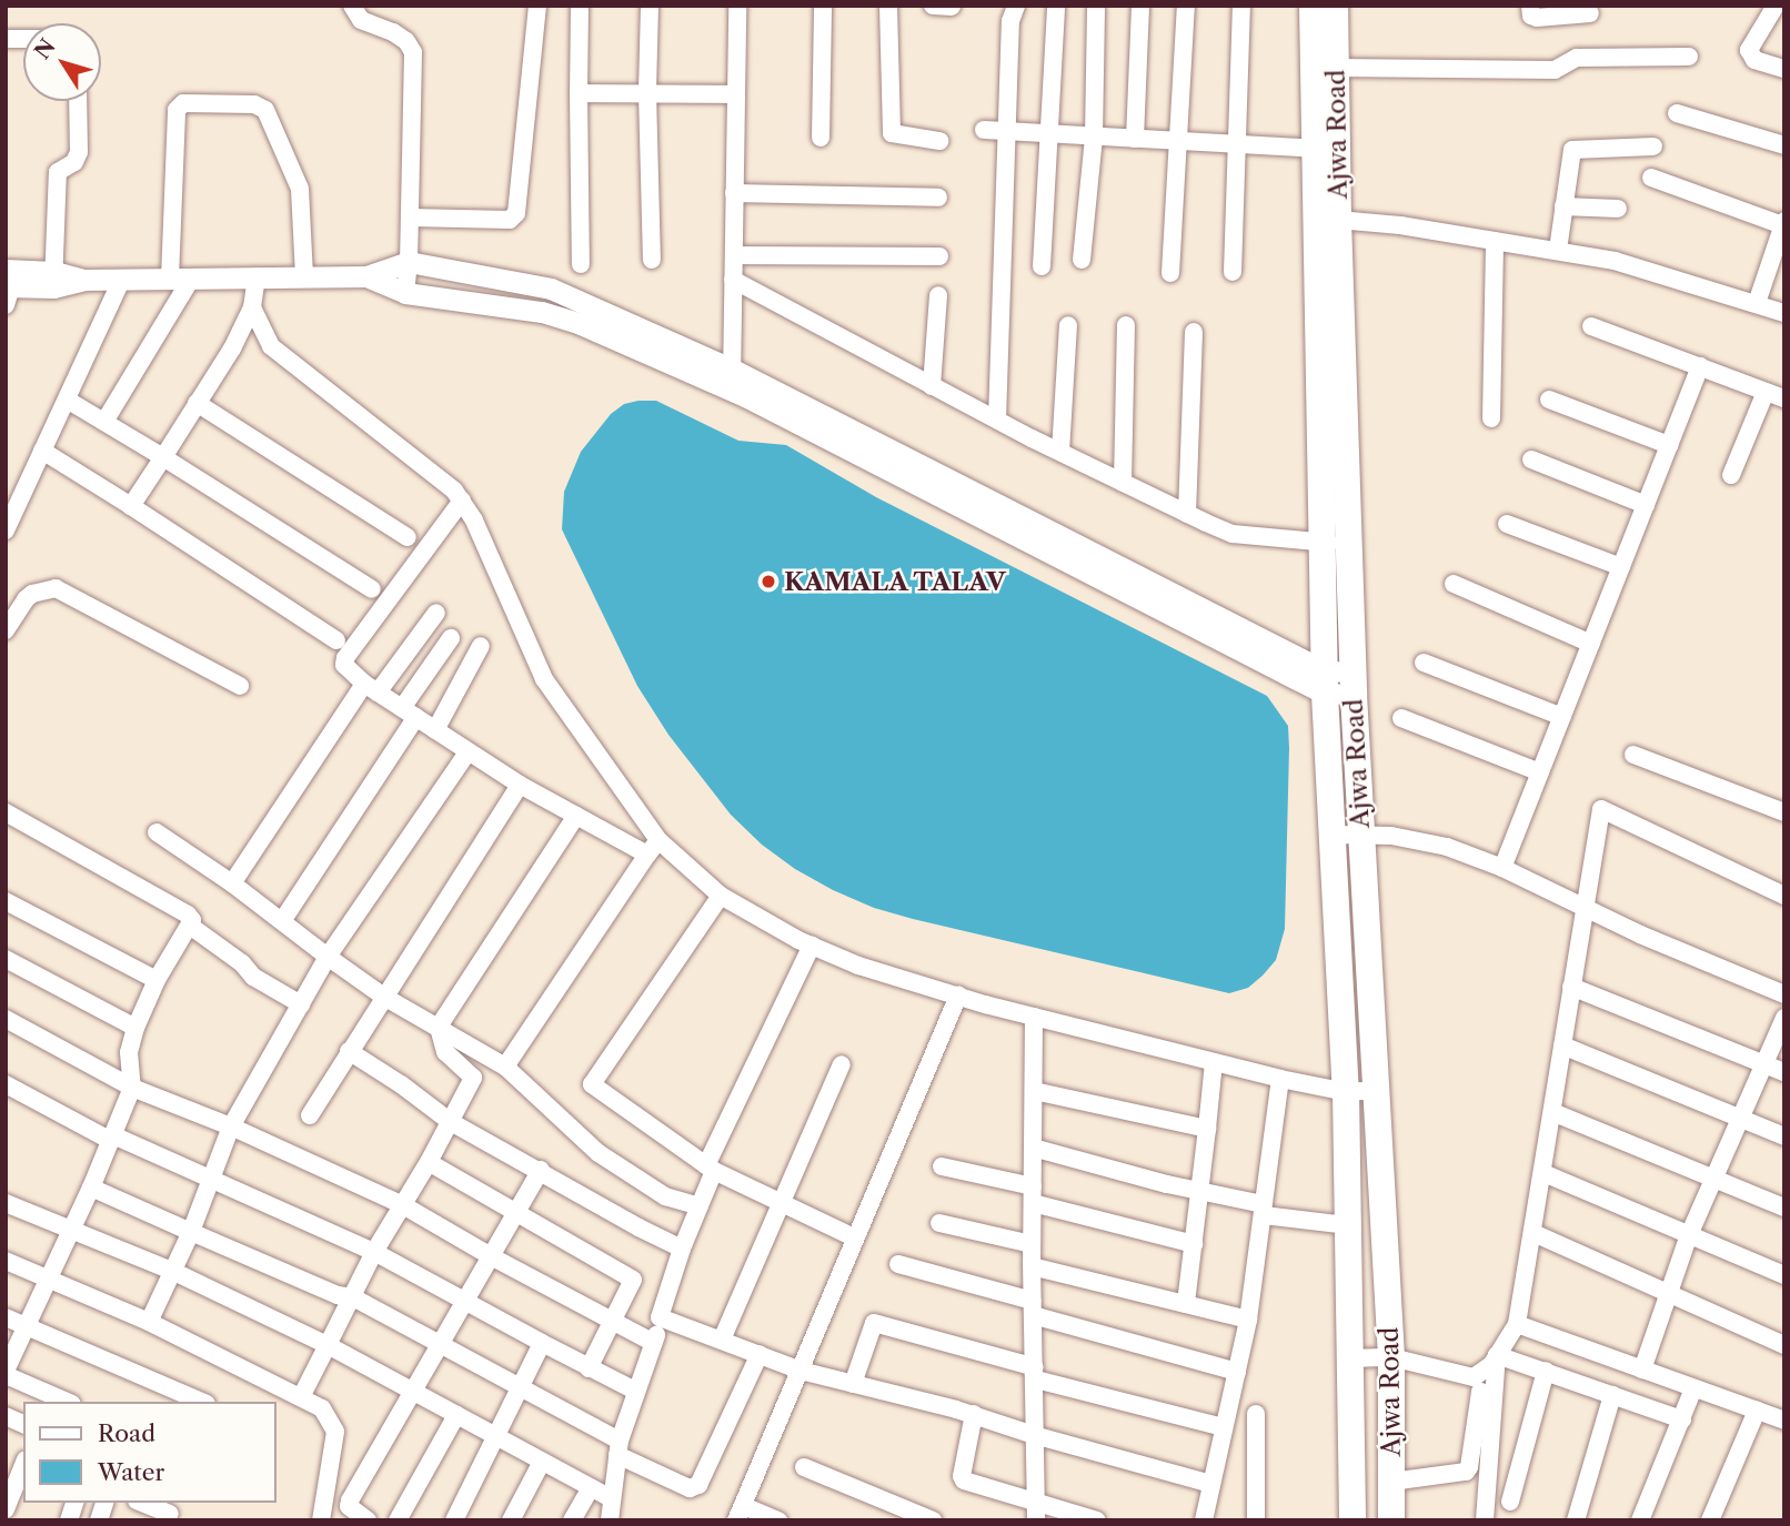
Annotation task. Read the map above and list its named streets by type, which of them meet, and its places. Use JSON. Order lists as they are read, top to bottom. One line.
{"streets":{"main road":["Ajwa Road"]},"places":["KAMALA TALAV"],"legend":["Road","Water"],"north":"top left"}
